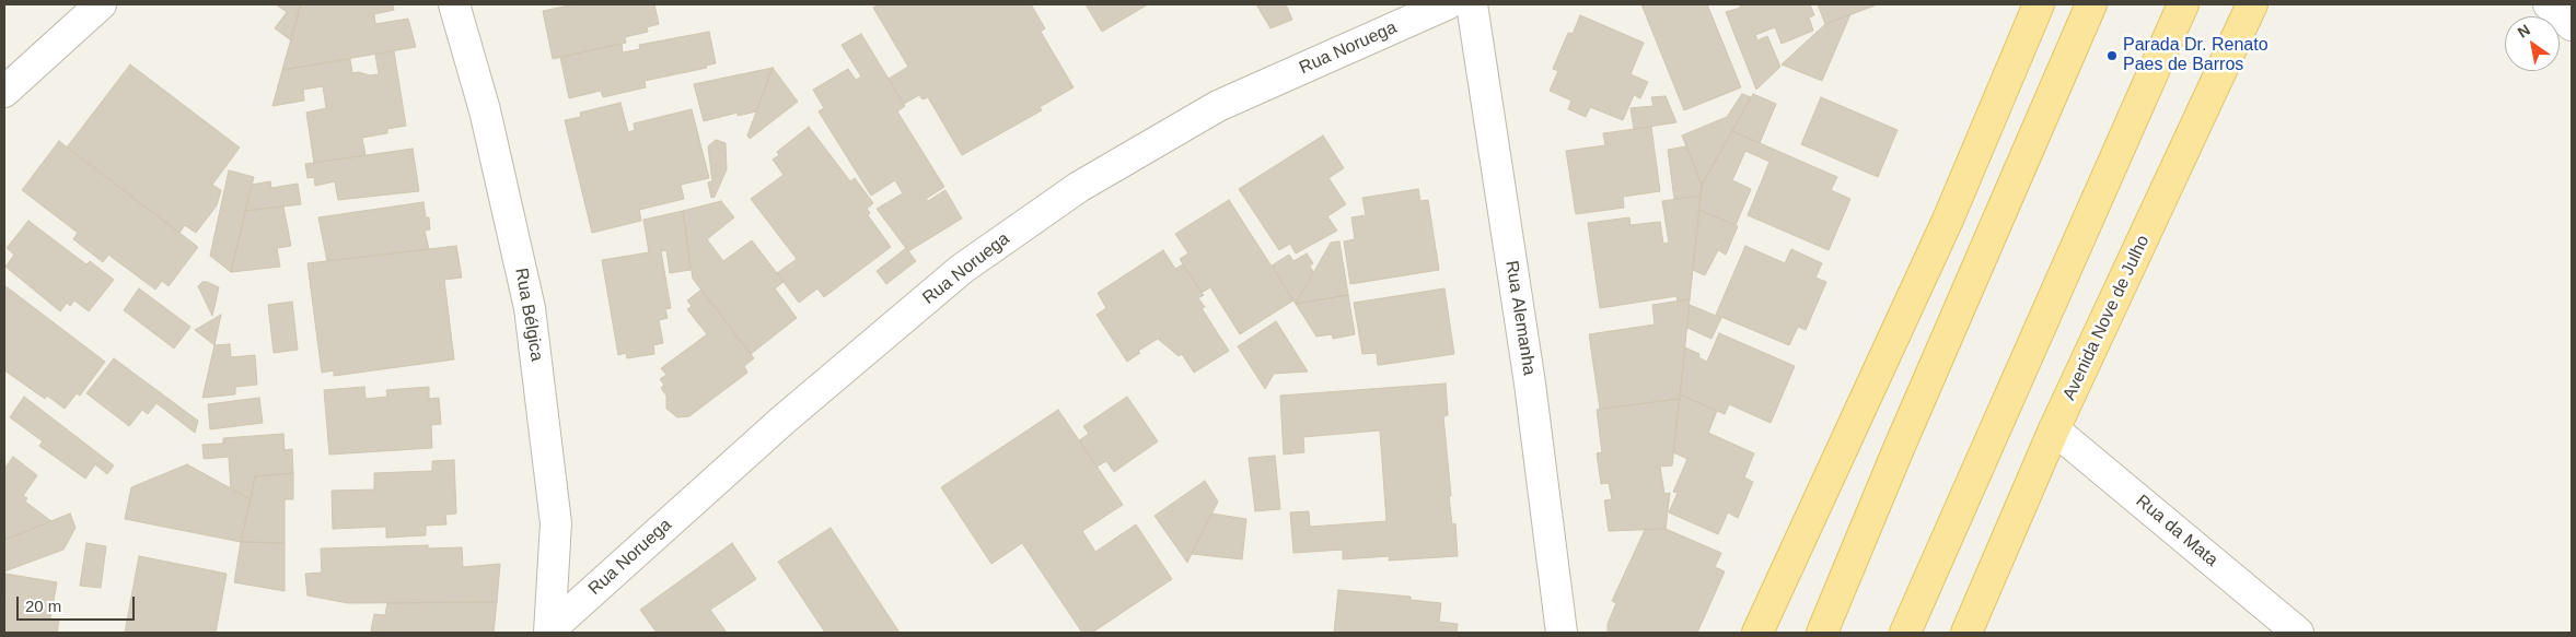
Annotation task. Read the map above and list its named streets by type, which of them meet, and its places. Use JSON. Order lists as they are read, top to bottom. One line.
{"streets":{"main road":["Avenida Nove de Julho"],"street":["Rua Noruega","Rua Bélgica","Rua Alemanha","Rua da Mata"]},"crossings":[["Rua Noruega","Rua Bélgica"],["Avenida Nove de Julho","Rua da Mata"]],"places":["Parada Dr. Renato Paes de Barros"],"scale_bar":"20 m","north":"top left"}
